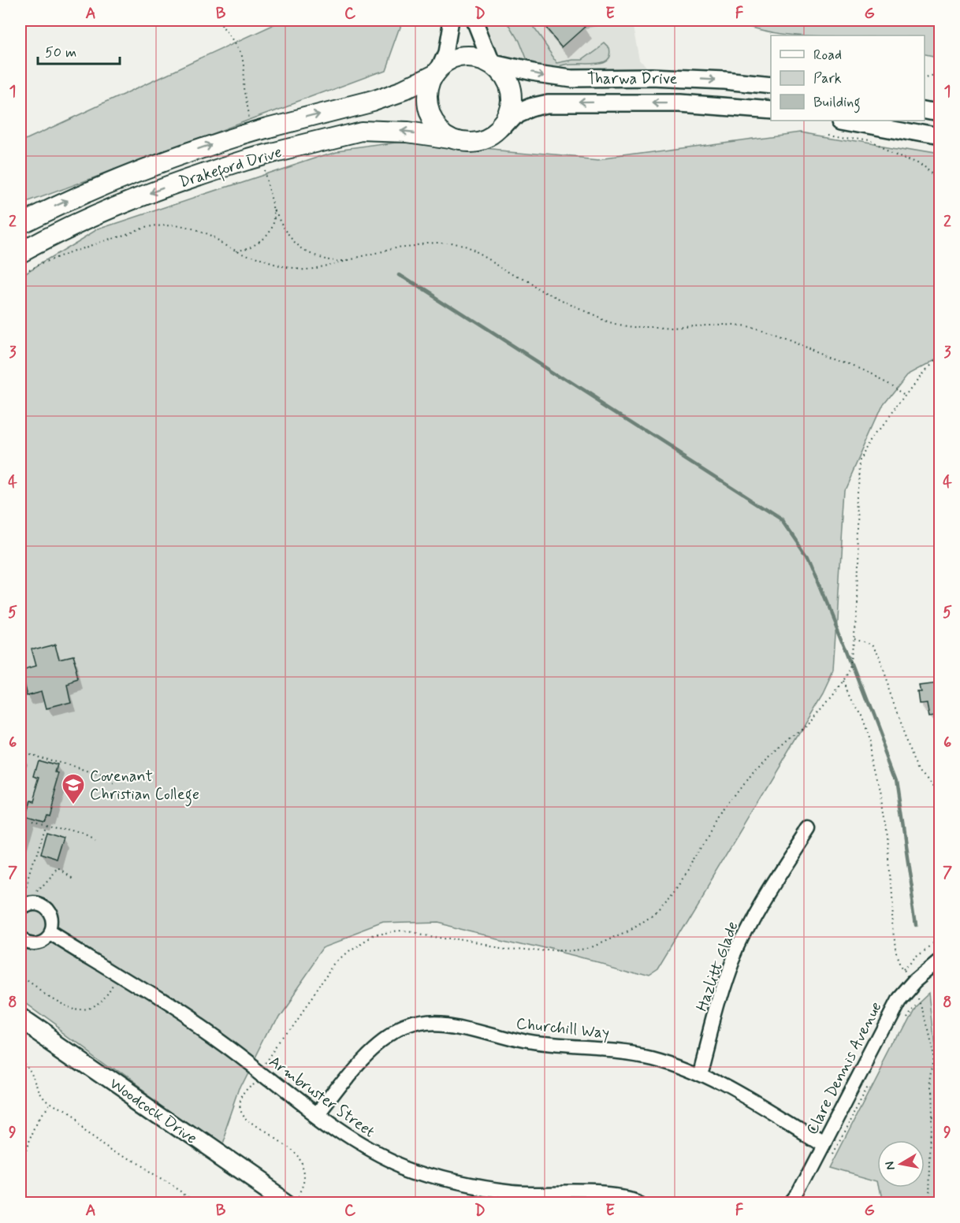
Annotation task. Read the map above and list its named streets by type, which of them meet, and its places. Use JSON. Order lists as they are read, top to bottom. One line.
{"streets":{"highway":["Drakeford Drive"],"main road":["Tharwa Drive","Woodcock Drive"],"street":["Hazlitt Glade","Churchill Way","Clare Dennis Avenue","Armbruster Street"]},"crossings":[["Tharwa Drive","Drakeford Drive"],["Hazlitt Glade","Churchill Way"],["Churchill Way","Clare Dennis Avenue"],["Churchill Way","Armbruster Street"]],"places":{"school or university":["Covenant Christian College"]},"legend":["Road","Park","Building"],"scale_bar":"50 m","north":"left","grid":{"columns":["A","B","C","D","E","F","G"],"rows":["1","2","3","4","5","6","7","8","9"]}}
